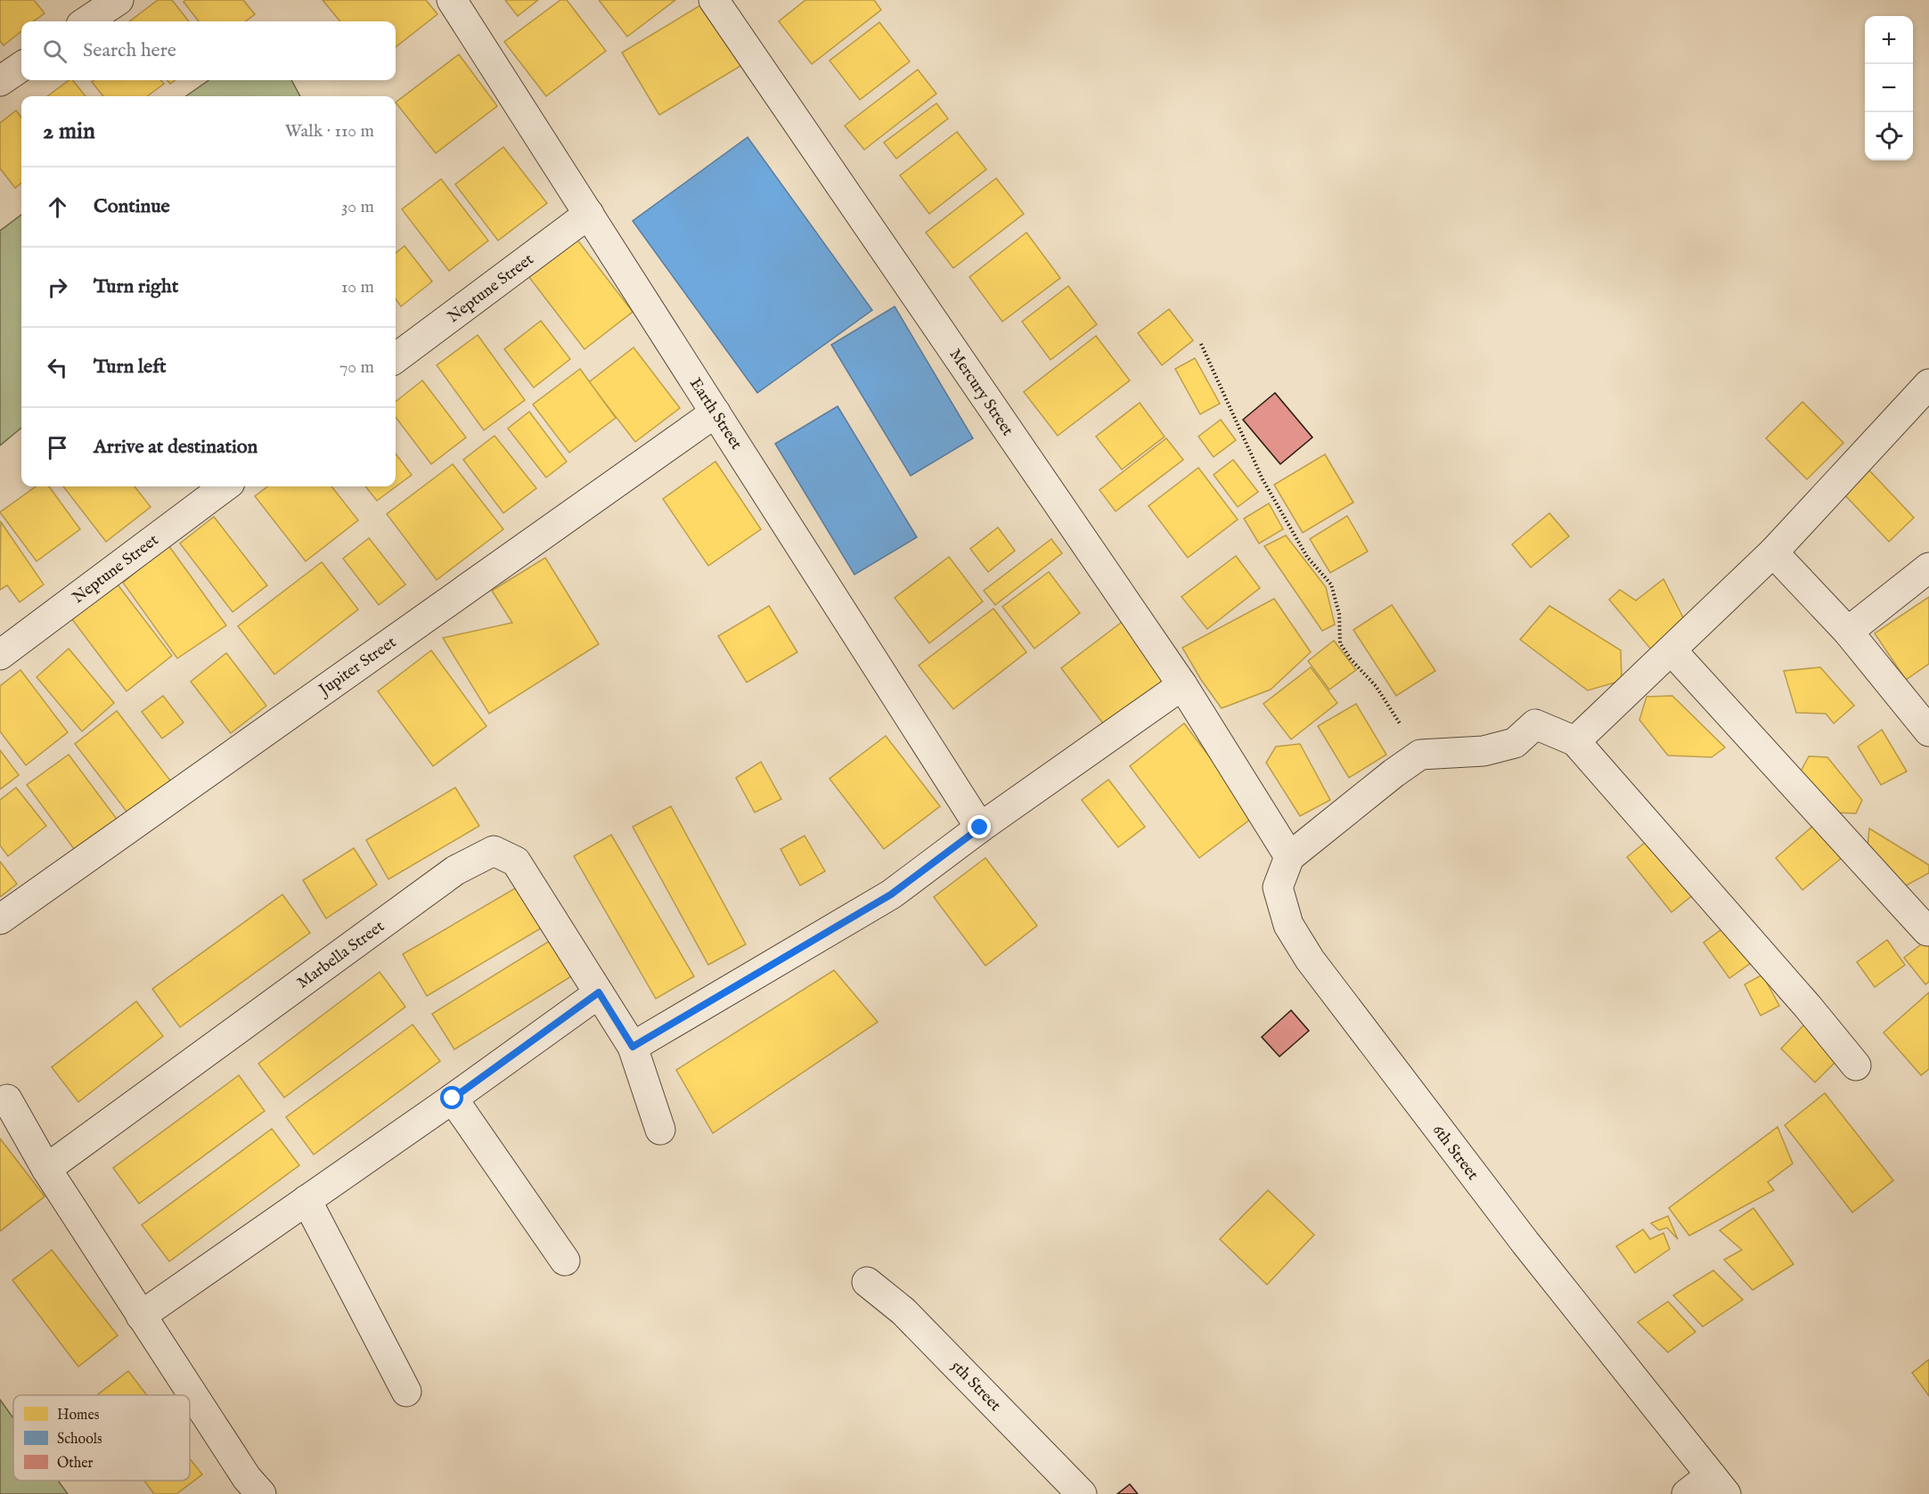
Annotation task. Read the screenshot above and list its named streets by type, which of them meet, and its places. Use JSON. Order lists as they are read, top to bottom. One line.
{"streets":{"street":["Neptune Street","Mercury Street","Earth Street","Jupiter Street","Marbella Street","6th Street","5th Street"]},"crossings":[["Neptune Street","Earth Street"],["Mercury Street","6th Street"],["Earth Street","Jupiter Street"]],"legend":["Homes","Schools","Other"],"page":{"map_buttons":["+","−"],"search":"Search here","heading":["2 min","Walk · 110 m"],"list":[["Continue","30 m"],["Turn right","10 m"],["Turn left","70 m"],"Arrive at destination"]}}
